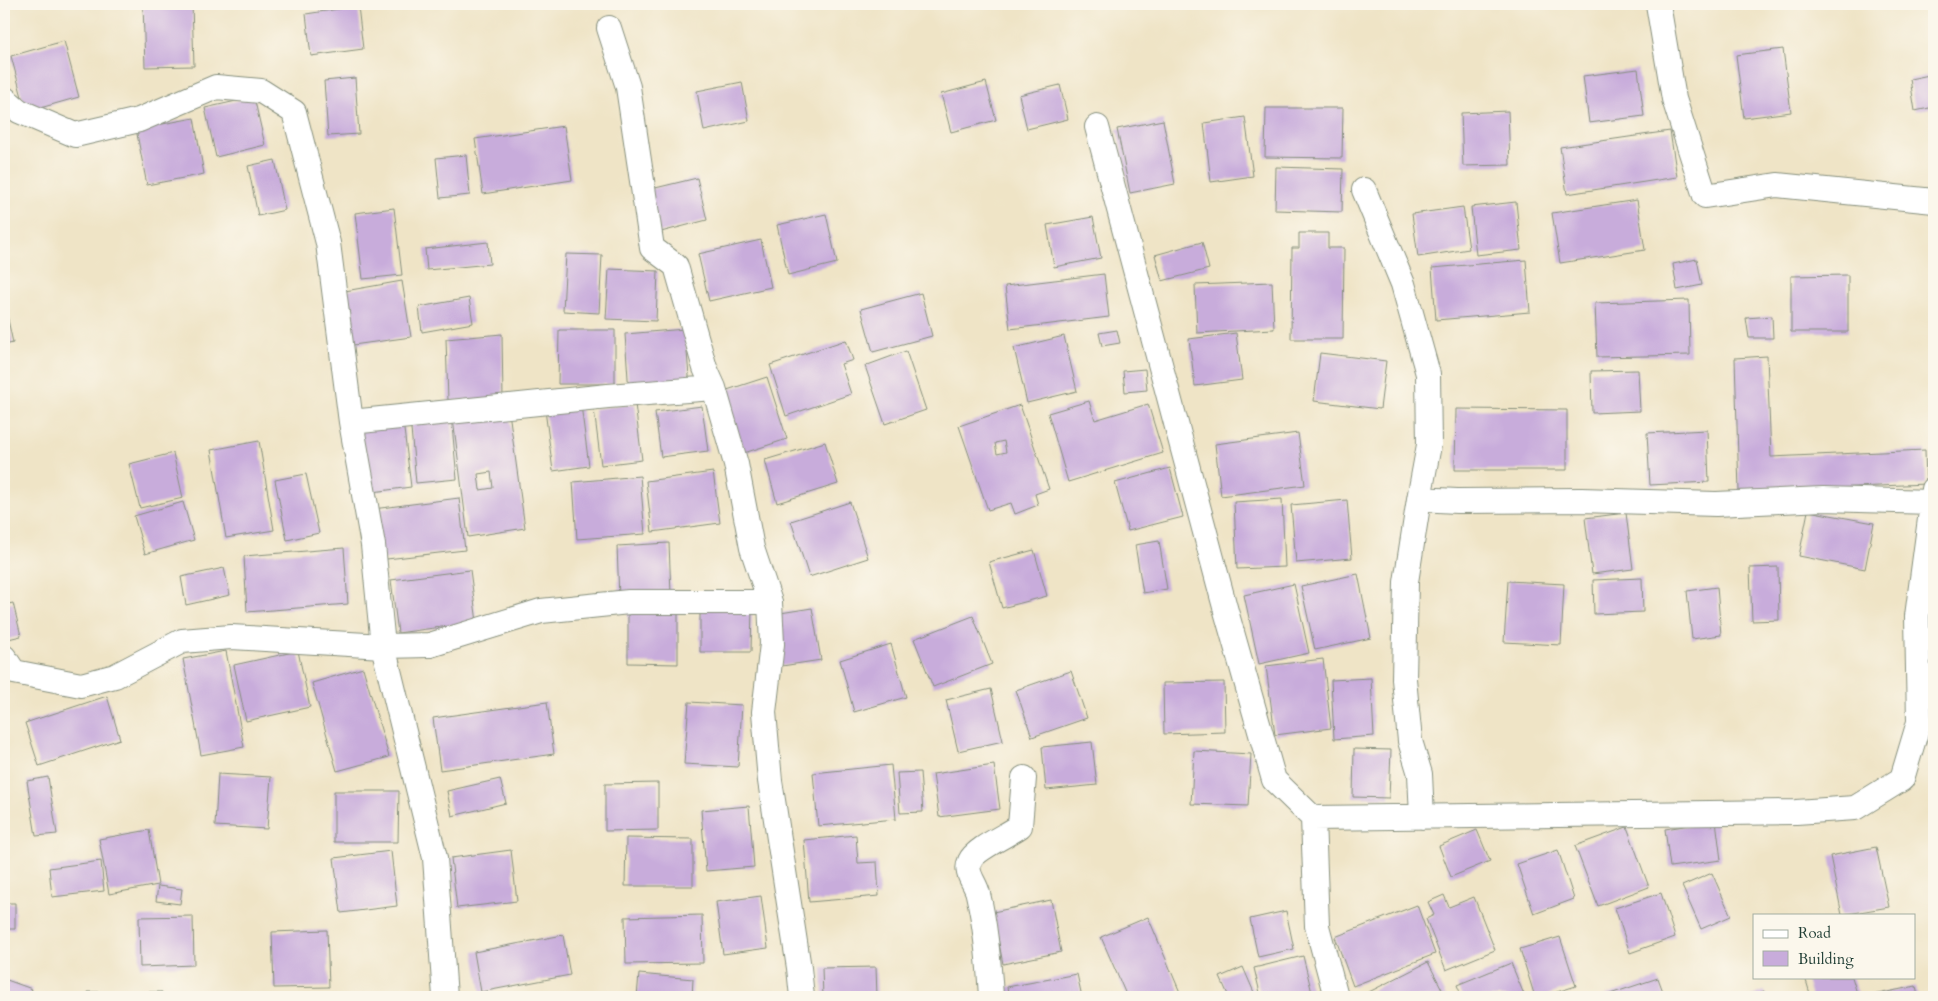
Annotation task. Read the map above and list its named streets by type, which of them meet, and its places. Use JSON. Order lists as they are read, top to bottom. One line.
{"legend":["Road","Building"]}
